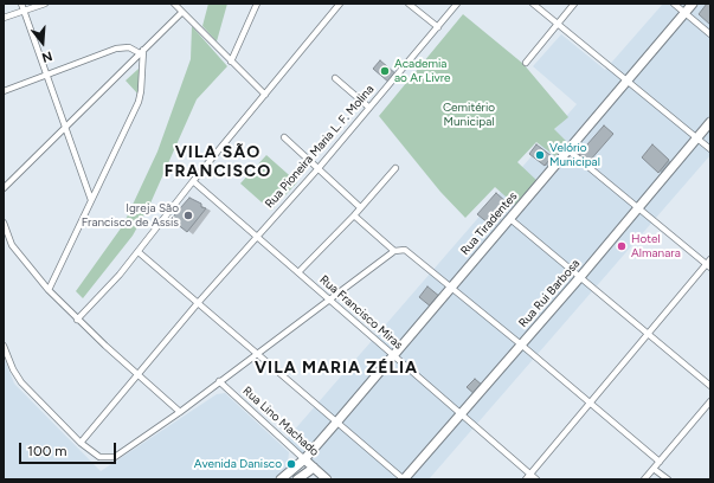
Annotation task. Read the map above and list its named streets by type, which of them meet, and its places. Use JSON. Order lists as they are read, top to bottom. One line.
{"streets":{"main road":["Rua Tiradentes","Rua Rui Barbosa","Rua Lino Machado"],"street":["Rua Pioneira Maria L. F. Molina","Rua Francisco Miras"]},"crossings":[["Rua Pioneira Maria L. F. Molina","Rua Francisco Miras"],["Rua Tiradentes","Rua Francisco Miras"],["Rua Tiradentes","Rua Lino Machado"],["Rua Rui Barbosa","Rua Francisco Miras"]],"districts":["VILA SÃO FRANCISCO","VILA MARIA ZÉLIA"],"parks":["Cemitério Municipal"],"places":["Academia ao Ar Livre","Velório Municipal","Igreja São Francisco de Assis","Hotel Almanara","Avenida Danisco"],"scale_bar":"100 m","north":"bottom"}
